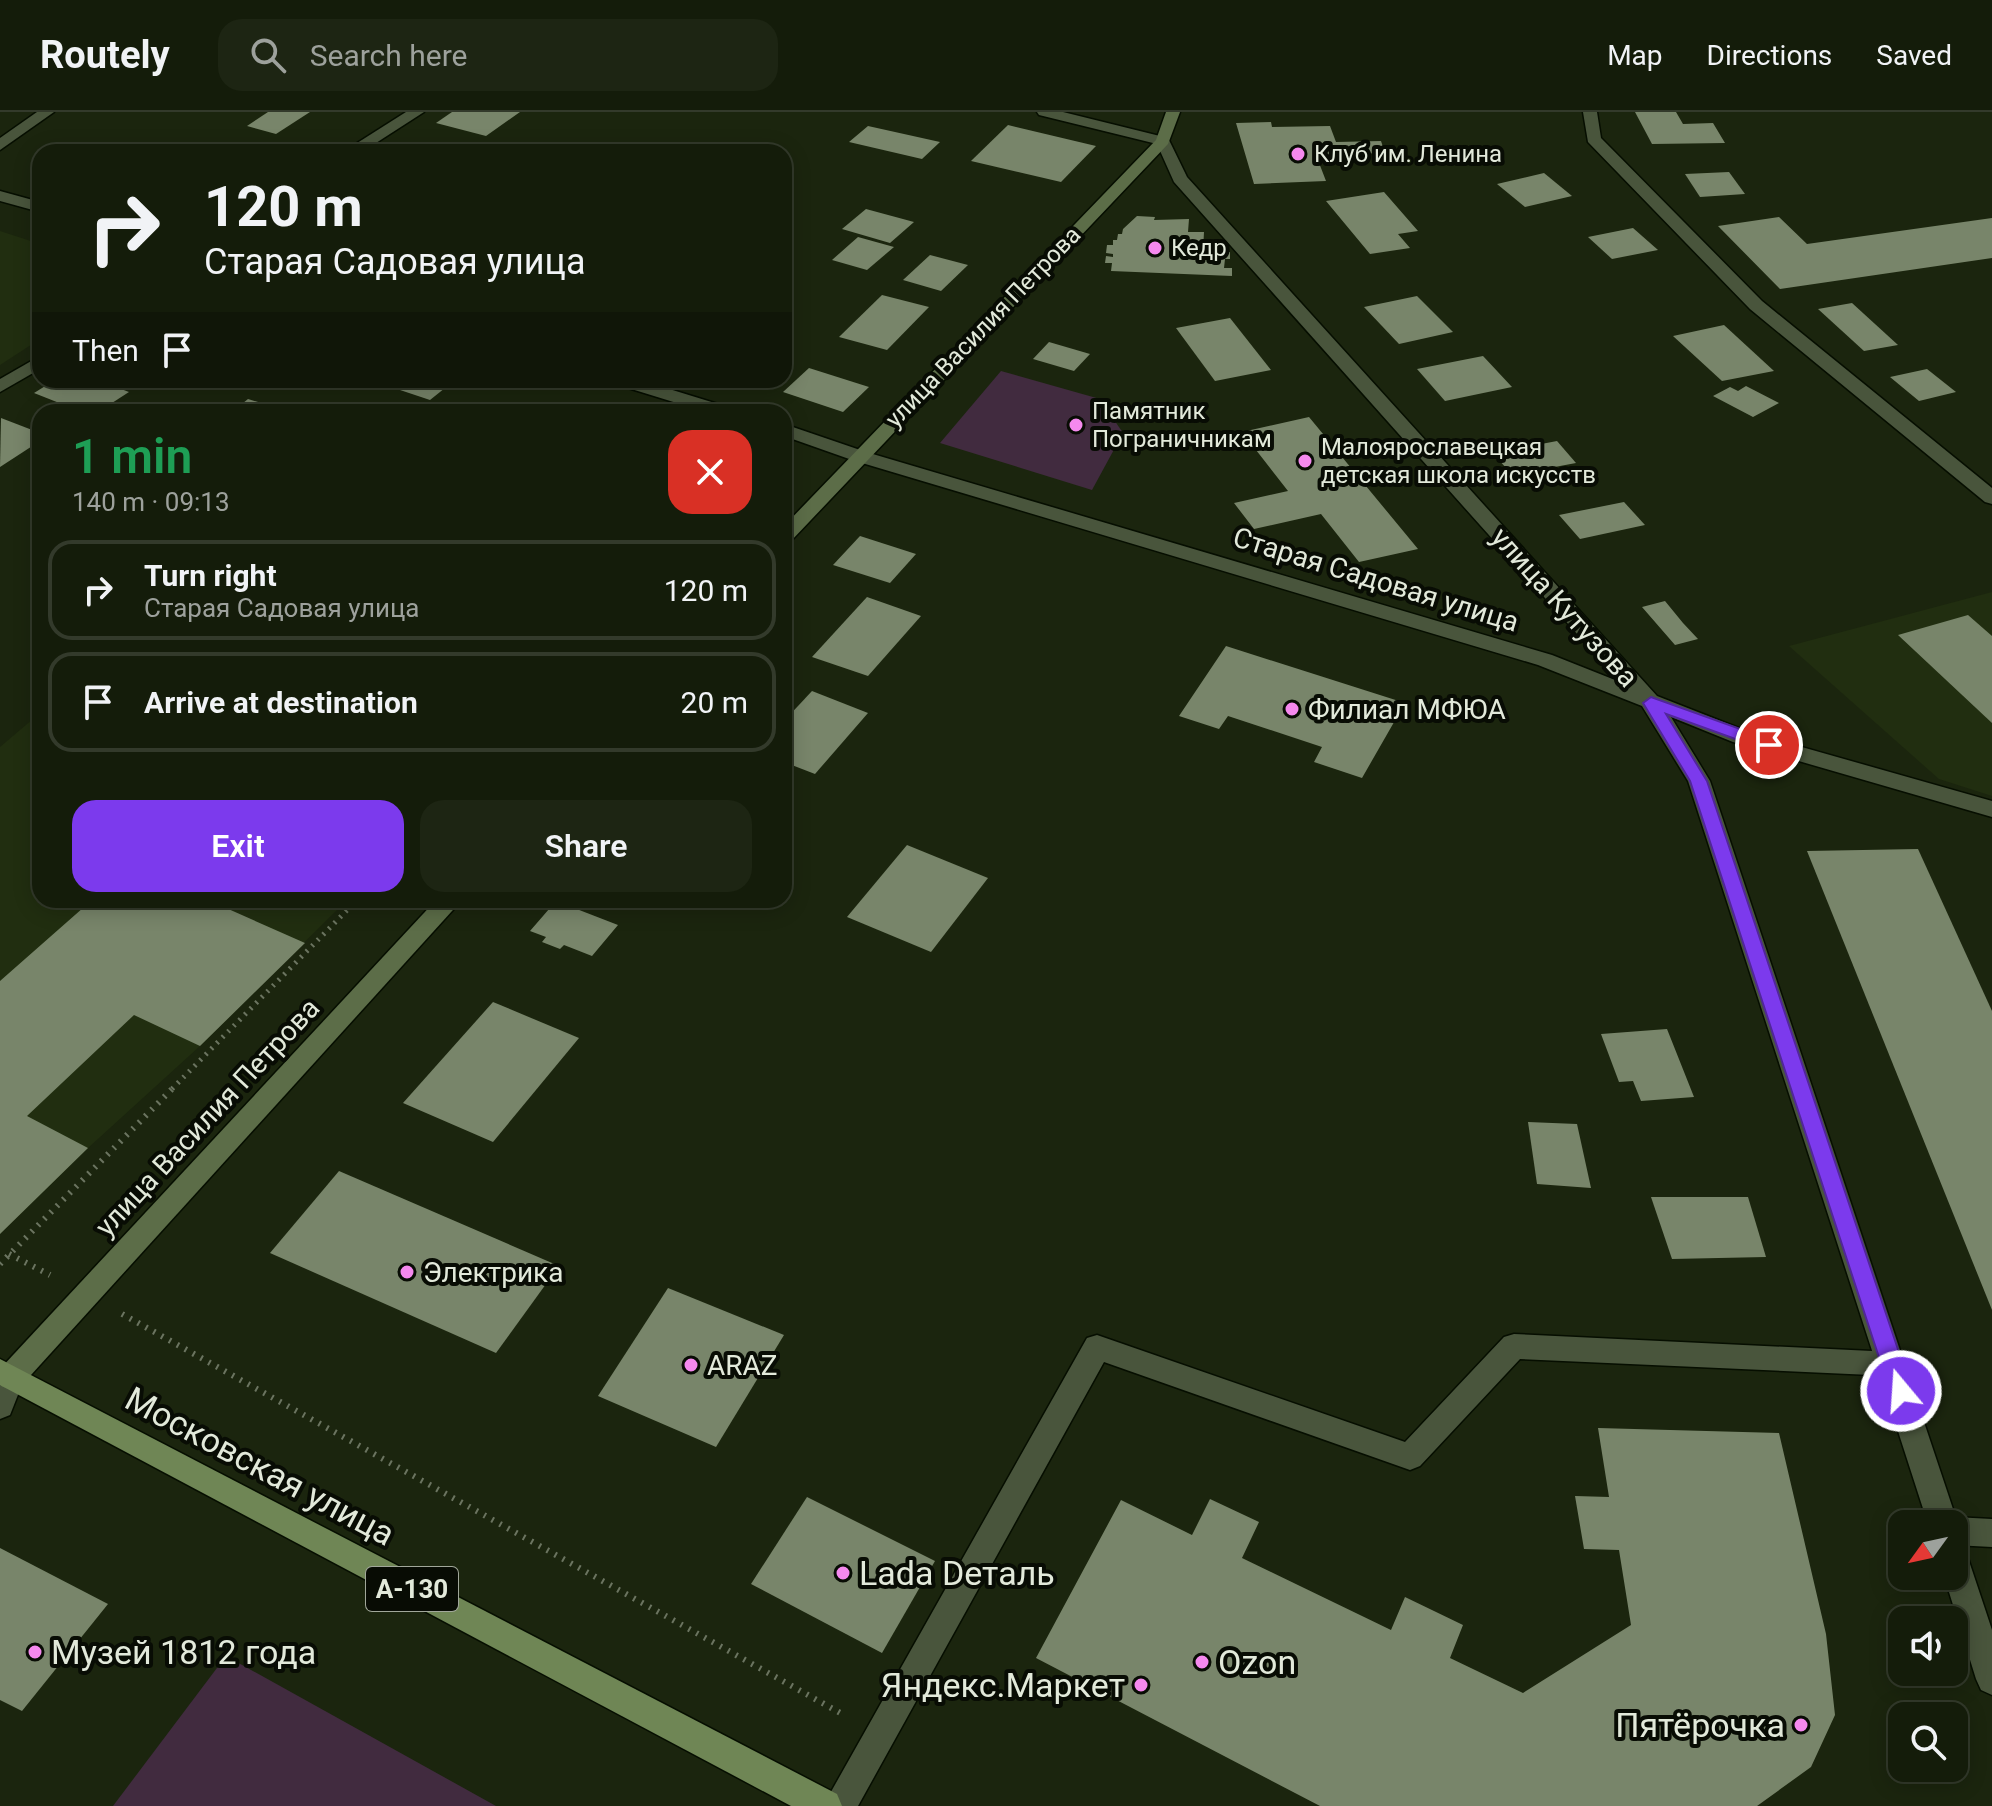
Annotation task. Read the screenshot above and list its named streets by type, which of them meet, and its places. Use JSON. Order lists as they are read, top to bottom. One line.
{"streets":{"main road":["улица Василия Петрова","Московская улица","А-130"],"street":["Старая Садовая улица","улица Кутузова"]},"crossings":[["улица Василия Петрова","Старая Садовая улица"],["улица Василия Петрова","улица Кутузова"],["улица Василия Петрова","Московская улица"],["Старая Садовая улица","улица Кутузова"]],"places":["Клуб им. Ленина","Кедр","Памятник Пограничникам","Малоярославецкая детская школа искусств","Филиал МФЮА","Электрика","ARAZ","Lada Dеталь","Музей 1812 года","Ozon","Яндекс.Маркет","Пятёрочка"],"north":"bottom left","page":{"header":"Routely","search":"Search here","nav":["Map","Directions","Saved"],"turn":["120 m","Старая Садовая улица"],"then":"Then","heading":["1 min","140 m · 09:13"],"list":[{"name":"Turn right","note":"Старая Садовая улица","value":"120 m"},{"name":"Arrive at destination","value":"20 m"}],"buttons":["Exit","Share"]}}
